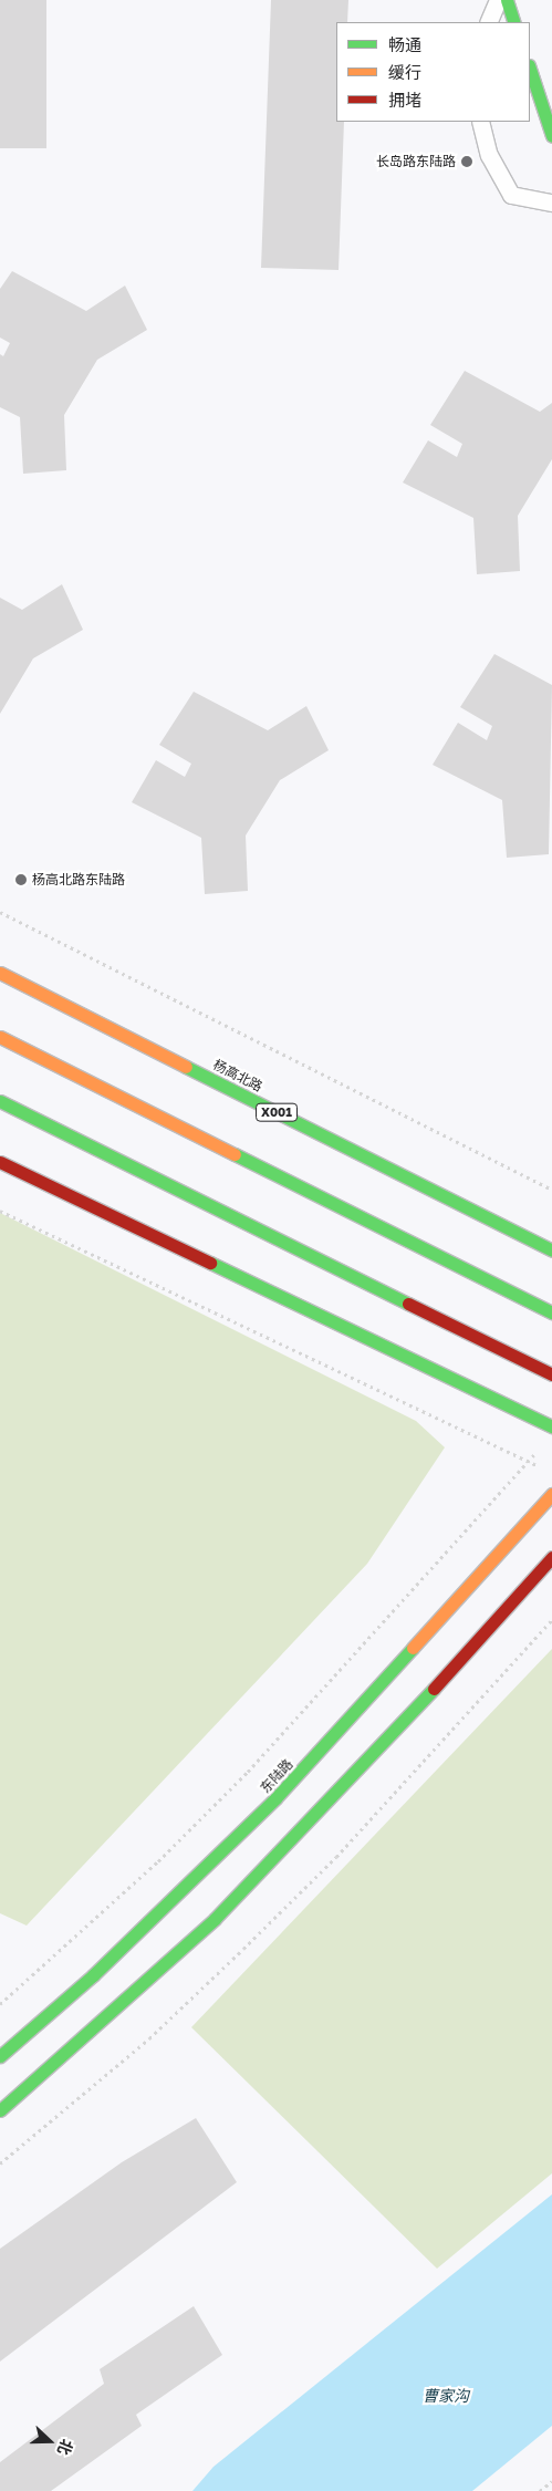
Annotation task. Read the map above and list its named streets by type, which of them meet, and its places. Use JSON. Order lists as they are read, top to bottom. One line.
{"streets":{"main road":["杨高北路","X001","东陆路"]},"water":["曹家沟"],"places":["长岛路东陆路","杨高北路东陆路"],"legend":["畅通","缓行","拥堵"],"north":"right"}
